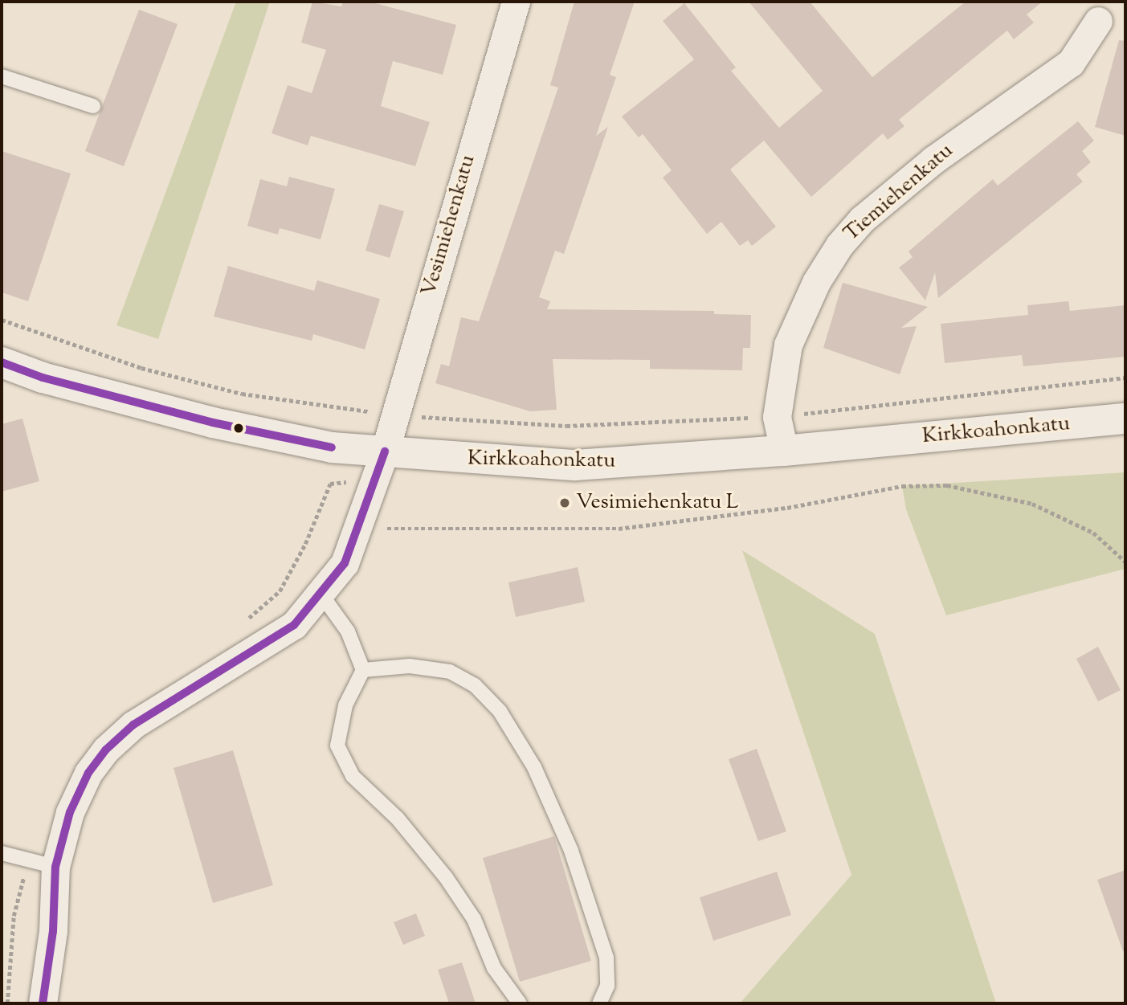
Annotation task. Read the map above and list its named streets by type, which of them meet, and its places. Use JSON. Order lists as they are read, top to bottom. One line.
{"streets":{"street":["Tiemiehenkatu","Vesimiehenkatu","Kirkkoahonkatu"]},"crossings":[["Tiemiehenkatu","Kirkkoahonkatu"],["Vesimiehenkatu","Kirkkoahonkatu"]],"places":["Vesimiehenkatu L"]}
